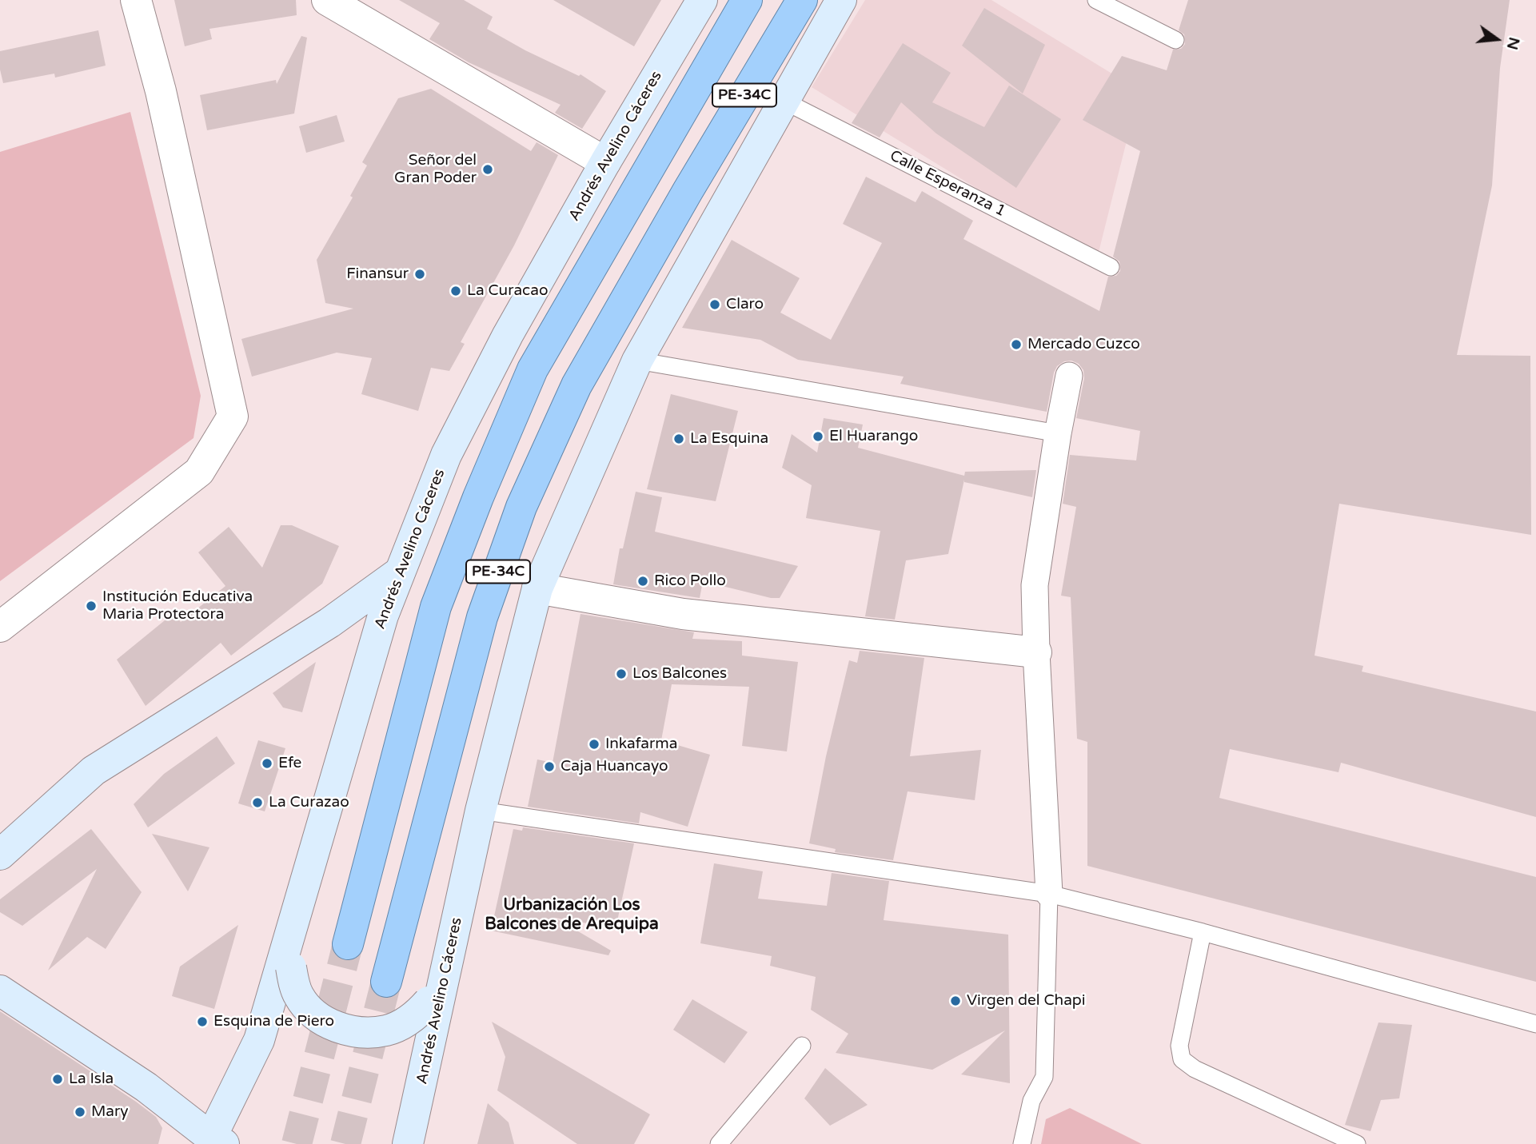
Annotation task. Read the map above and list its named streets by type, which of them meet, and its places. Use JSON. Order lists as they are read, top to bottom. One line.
{"streets":{"highway":["PE-34C"],"main road":["Andrés Avelino Cáceres"],"lane":["Calle Esperanza 1"]},"crossings":[["Andrés Avelino Cáceres","Calle Esperanza 1"]],"districts":["Urbanización Los Balcones de Arequipa"],"places":["Señor del Gran Poder","Finansur","La Curacao","Claro","Mercado Cuzco","El Huarango","La Esquina","Rico Pollo","Institución Educativa Maria Protectora","Los Balcones","Inkafarma","Efe","Caja Huancayo","La Curazao","Virgen del Chapi","Esquina de Piero","La Isla","Mary"],"north":"right"}
